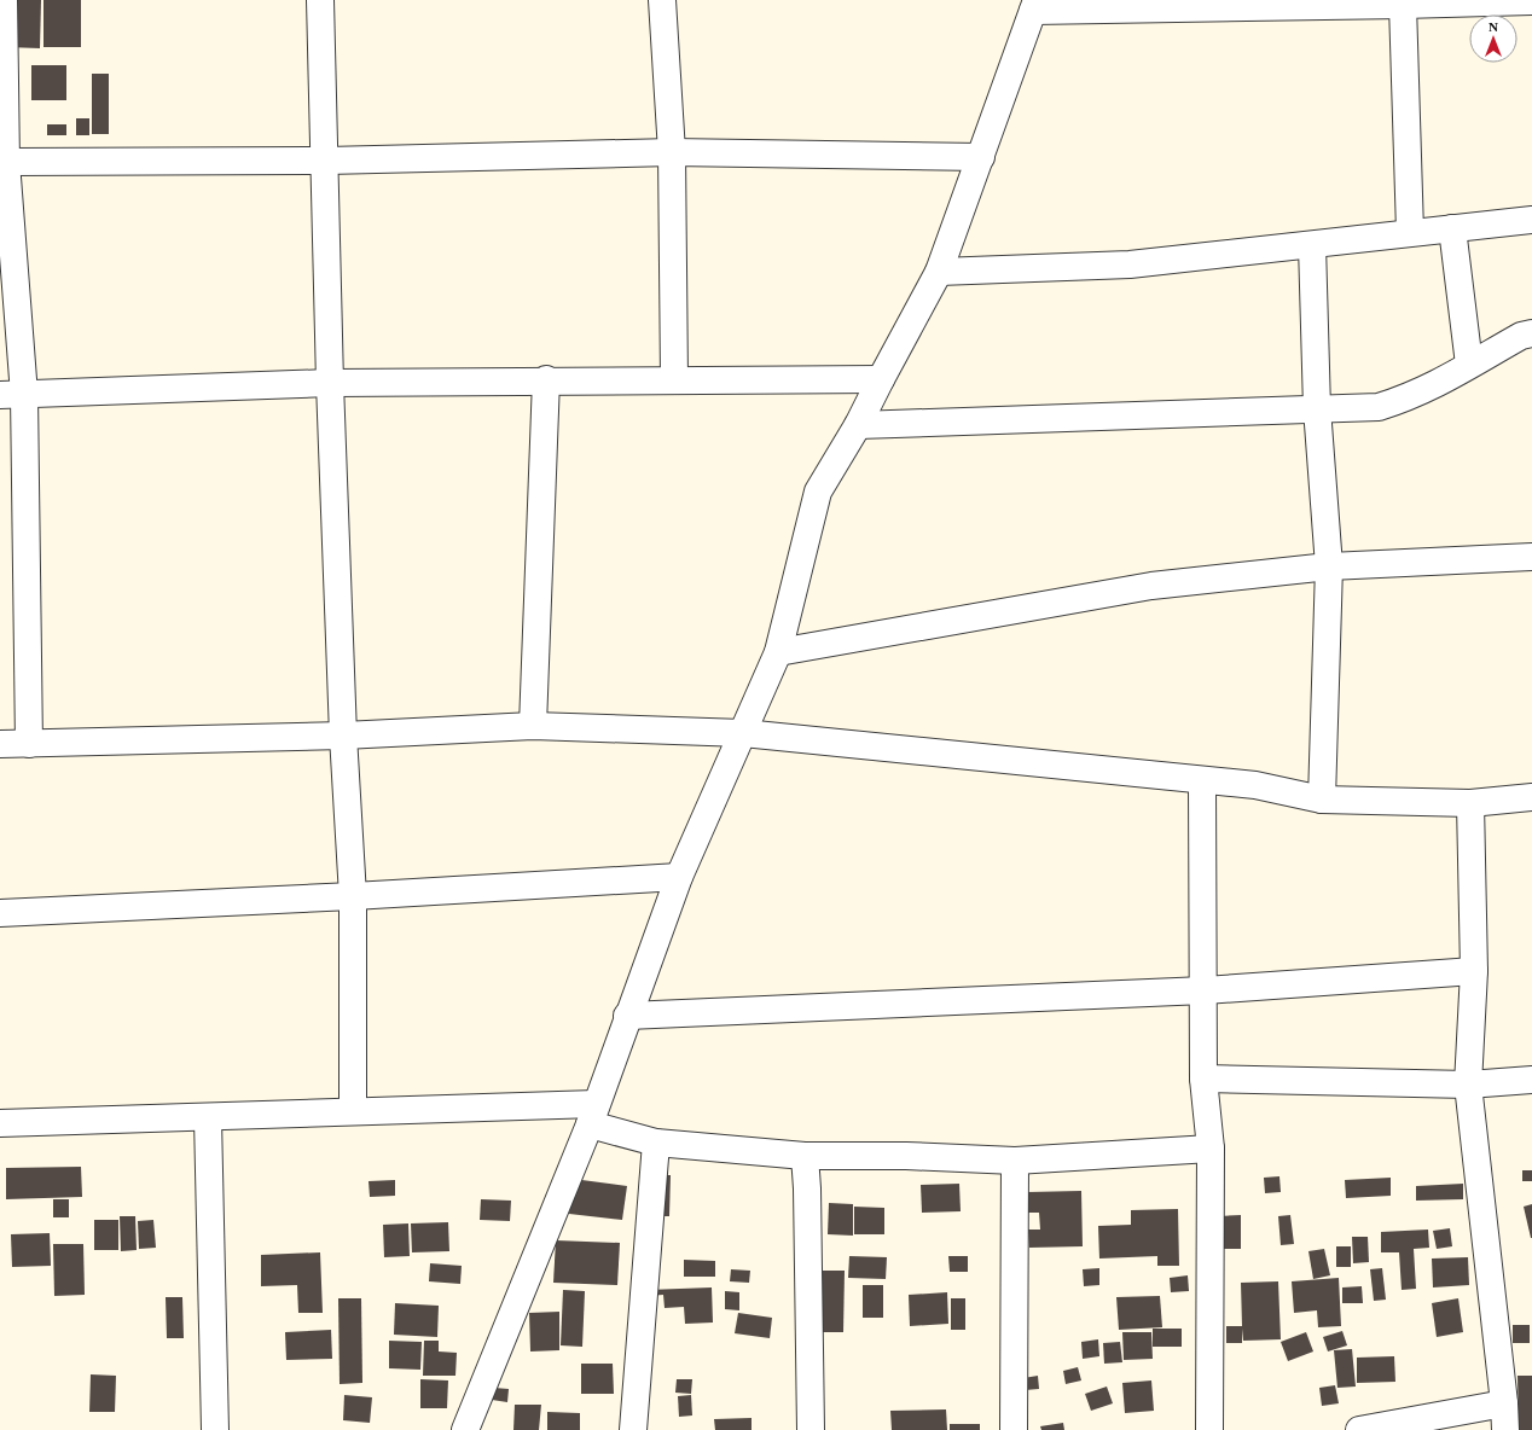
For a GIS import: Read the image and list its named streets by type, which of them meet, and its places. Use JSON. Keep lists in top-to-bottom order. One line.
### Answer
{"north":"top"}
